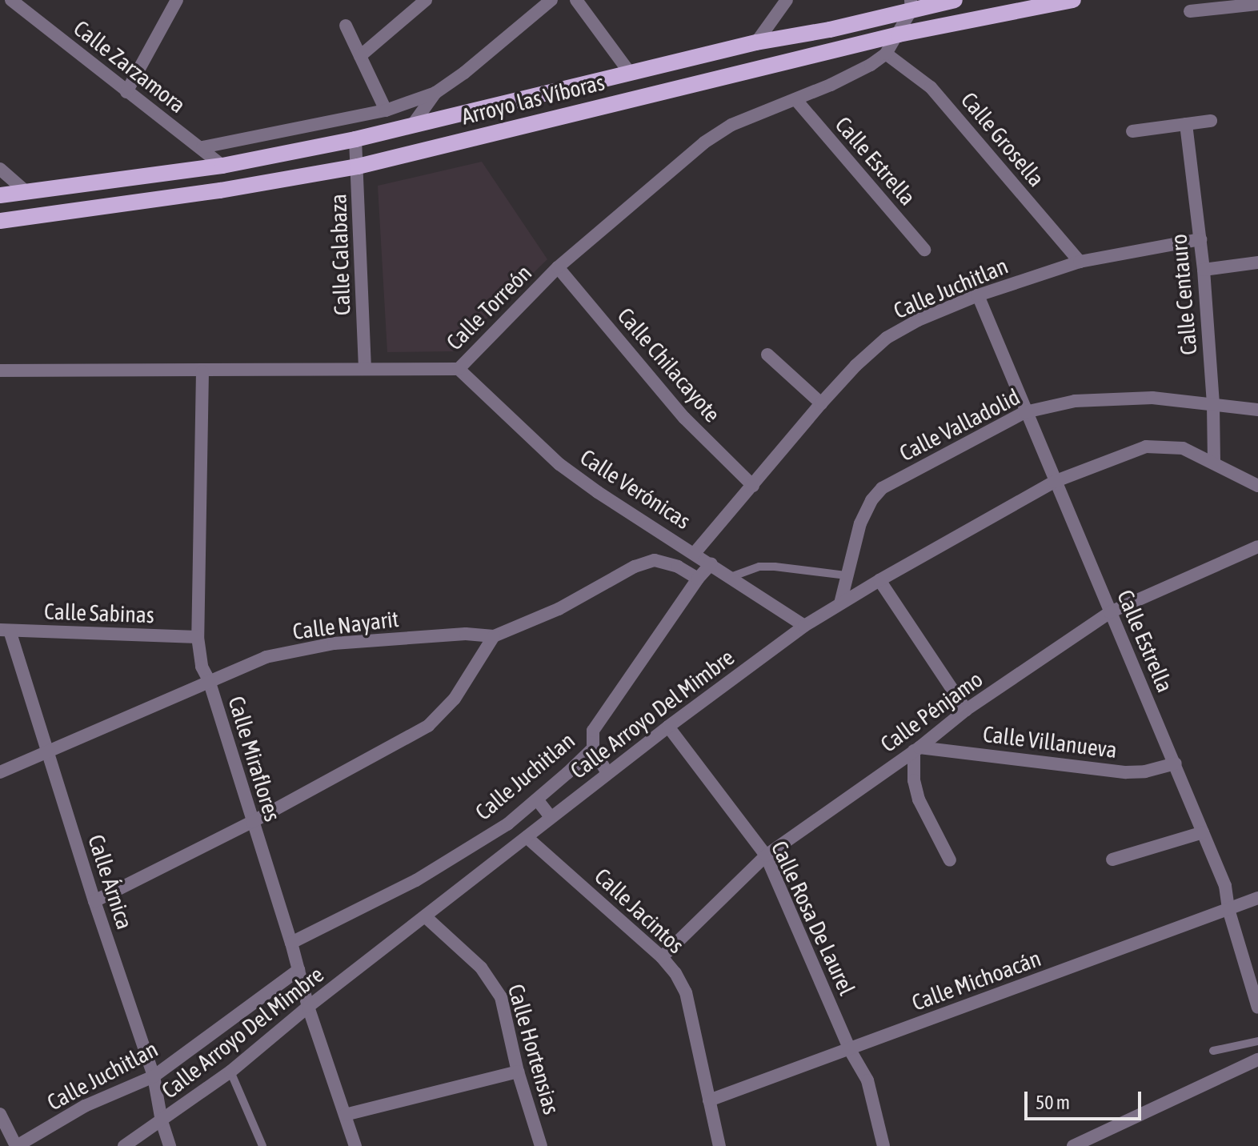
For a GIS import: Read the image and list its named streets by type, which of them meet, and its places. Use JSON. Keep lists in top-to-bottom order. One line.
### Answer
{"streets":{"main road":["Arroyo las Víboras"],"street":["Calle Zarzamora","Calle Grosella","Calle Estrella","Calle Calabaza","Calle Juchitlan","Calle Centauro","Calle Torreón","Calle Chilacayote","Calle Valladolid","Calle Verónicas","Calle Sabinas","Calle Nayarit","Calle Pénjamo","Calle Arroyo Del Mimbre","Calle Villanueva","Calle Miraflores","Calle Árnica","Calle Jacintos","Calle Rosa De Laurel","Calle Michoacán","Calle Hortensias"]},"crossings":[["Calle Zarzamora","Arroyo las Víboras"],["Arroyo las Víboras","Calle Calabaza"],["Arroyo las Víboras","Calle Torreón"],["Calle Grosella","Calle Juchitlan"],["Calle Grosella","Calle Torreón"],["Calle Estrella","Calle Juchitlan"],["Calle Estrella","Calle Torreón"],["Calle Estrella","Calle Valladolid"],["Calle Estrella","Calle Pénjamo"],["Calle Estrella","Calle Arroyo Del Mimbre"],["Calle Estrella","Calle Villanueva"],["Calle Estrella","Calle Michoacán"],["Calle Calabaza","Calle Torreón"],["Calle Juchitlan","Calle Centauro"],["Calle Juchitlan","Calle Chilacayote"],["Calle Juchitlan","Calle Verónicas"],["Calle Juchitlan","Calle Nayarit"],["Calle Juchitlan","Calle Miraflores"],["Calle Juchitlan","Calle Árnica"],["Calle Centauro","Calle Valladolid"],["Calle Centauro","Calle Arroyo Del Mimbre"],["Calle Torreón","Calle Chilacayote"],["Calle Torreón","Calle Verónicas"],["Calle Torreón","Calle Miraflores"],["Calle Valladolid","Calle Arroyo Del Mimbre"],["Calle Verónicas","Calle Arroyo Del Mimbre"],["Calle Sabinas","Calle Miraflores"],["Calle Sabinas","Calle Árnica"],["Calle Nayarit","Calle Miraflores"],["Calle Nayarit","Calle Árnica"],["Calle Pénjamo","Calle Villanueva"],["Calle Pénjamo","Calle Jacintos"],["Calle Pénjamo","Calle Rosa De Laurel"],["Calle Arroyo Del Mimbre","Calle Miraflores"],["Calle Arroyo Del Mimbre","Calle Árnica"],["Calle Arroyo Del Mimbre","Calle Jacintos"],["Calle Arroyo Del Mimbre","Calle Rosa De Laurel"],["Calle Arroyo Del Mimbre","Calle Hortensias"],["Calle Jacintos","Calle Michoacán"],["Calle Rosa De Laurel","Calle Michoacán"]],"scale_bar":"50 m"}
